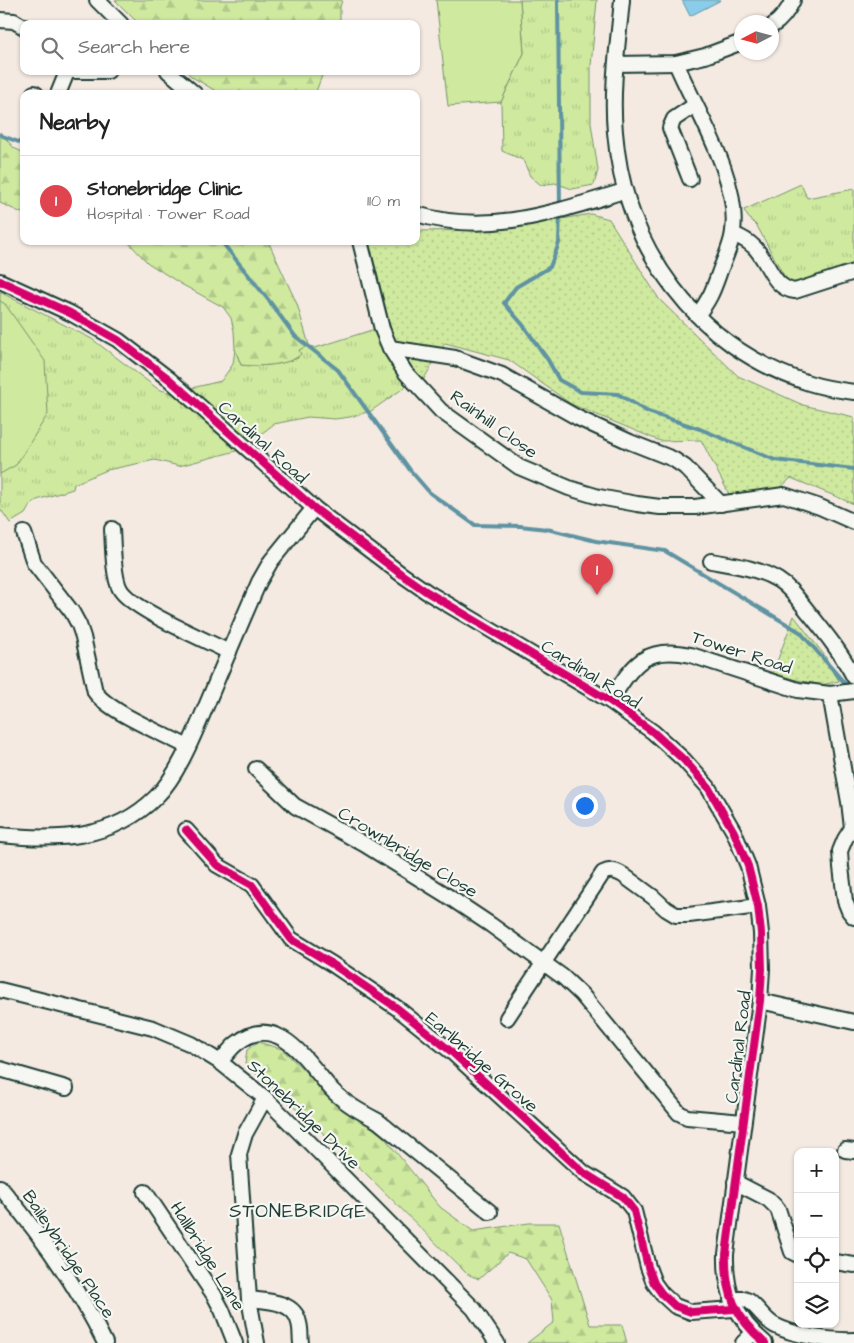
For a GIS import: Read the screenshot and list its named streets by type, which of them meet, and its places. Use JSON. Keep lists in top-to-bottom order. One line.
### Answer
{"streets":{"street":["Rainhill Close","Cardinal Road","Tower Road","Crownbridge Close","Earlbridge Grove","Stonebridge Drive","Baileybridge Place","Hallbridge Lane"]},"crossings":[["Cardinal Road","Tower Road"],["Cardinal Road","Crownbridge Close"],["Cardinal Road","Earlbridge Grove"]],"districts":["STONEBRIDGE"],"north":"left","page":{"search":"Search here","heading":"Nearby","list":[{"mark":"1","name":"Stonebridge Clinic","note":"Hospital · Tower Road","value":"110 m"}],"pins":"1","map_buttons":["+","−"]}}
